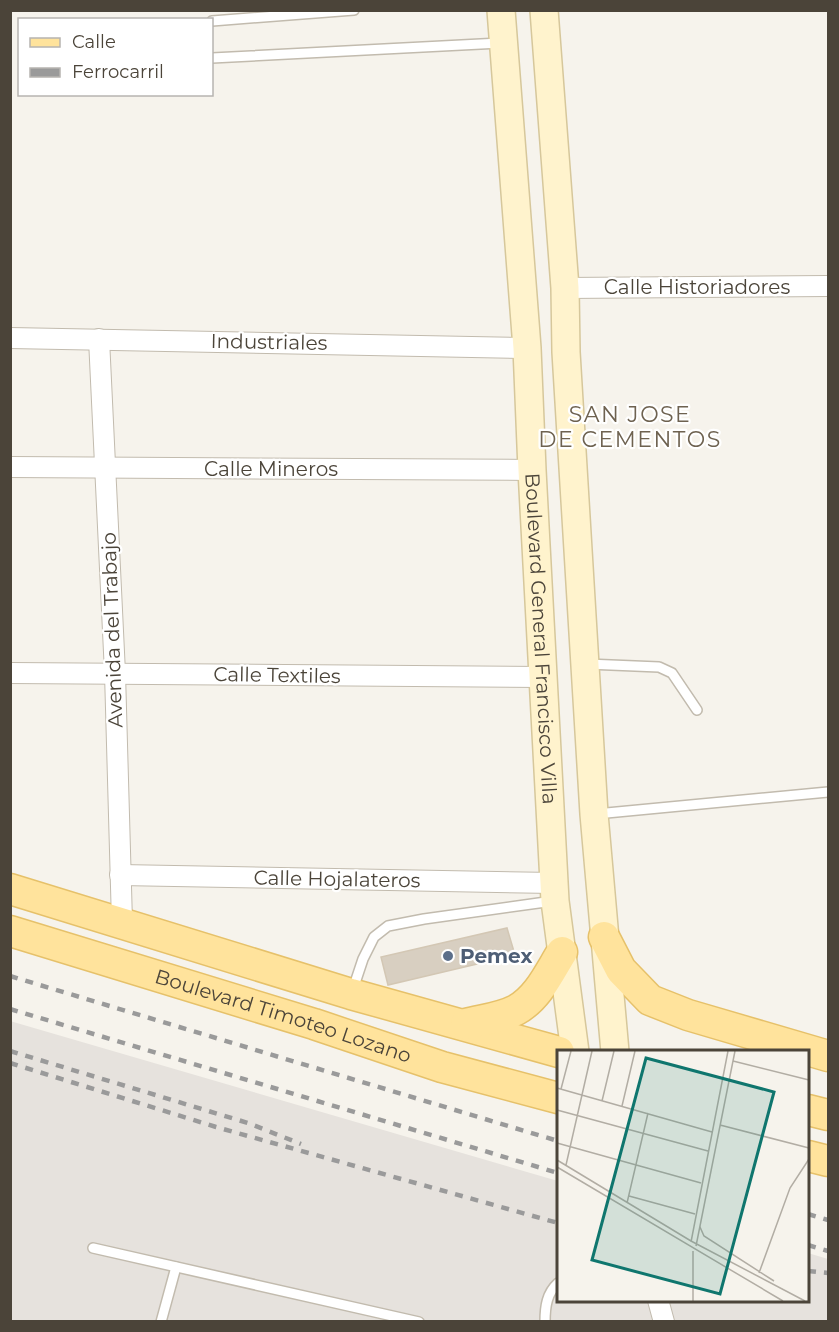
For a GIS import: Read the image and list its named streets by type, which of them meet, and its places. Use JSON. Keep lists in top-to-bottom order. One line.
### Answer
{"streets":{"main road":["Boulevard General Francisco Villa","Boulevard Timoteo Lozano"],"street":["Calle Historiadores","Industriales","Calle Mineros","Avenida del Trabajo","Calle Textiles","Calle Hojalateros"]},"crossings":[["Calle Historiadores","Boulevard General Francisco Villa"],["Industriales","Avenida del Trabajo"],["Industriales","Boulevard General Francisco Villa"],["Calle Mineros","Avenida del Trabajo"],["Calle Mineros","Boulevard General Francisco Villa"],["Avenida del Trabajo","Calle Textiles"],["Avenida del Trabajo","Calle Hojalateros"],["Avenida del Trabajo","Boulevard Timoteo Lozano"],["Boulevard General Francisco Villa","Calle Textiles"],["Boulevard General Francisco Villa","Calle Hojalateros"]],"districts":["SAN JOSE DE CEMENTOS"],"places":["Pemex"],"legend":["Calle","Ferrocarril"]}
